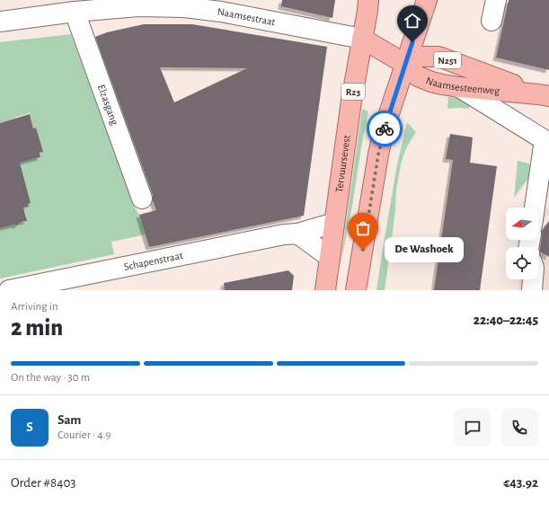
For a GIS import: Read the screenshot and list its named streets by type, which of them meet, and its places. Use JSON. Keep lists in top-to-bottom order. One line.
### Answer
{"streets":{"main road":["N251","Naamsesteenweg","R23","Tervuursevest"],"street":["Naamsestraat","Elzasgang","Schapenstraat"]},"crossings":[["Naamsestraat","R23"],["Naamsestraat","Elzasgang"],["Naamsestraat","Tervuursevest"],["R23","Tervuursevest"],["Tervuursevest","Schapenstraat"]],"places":["De Washoek"],"north":"left","page":{"bubble":"De Washoek","heading":["2 min","Arriving in","22:40–22:45"],"panel":["Sam","Courier · 4.9","Order #8403","€43.92"],"bar":"On the way · 30 m","round":"S"}}
